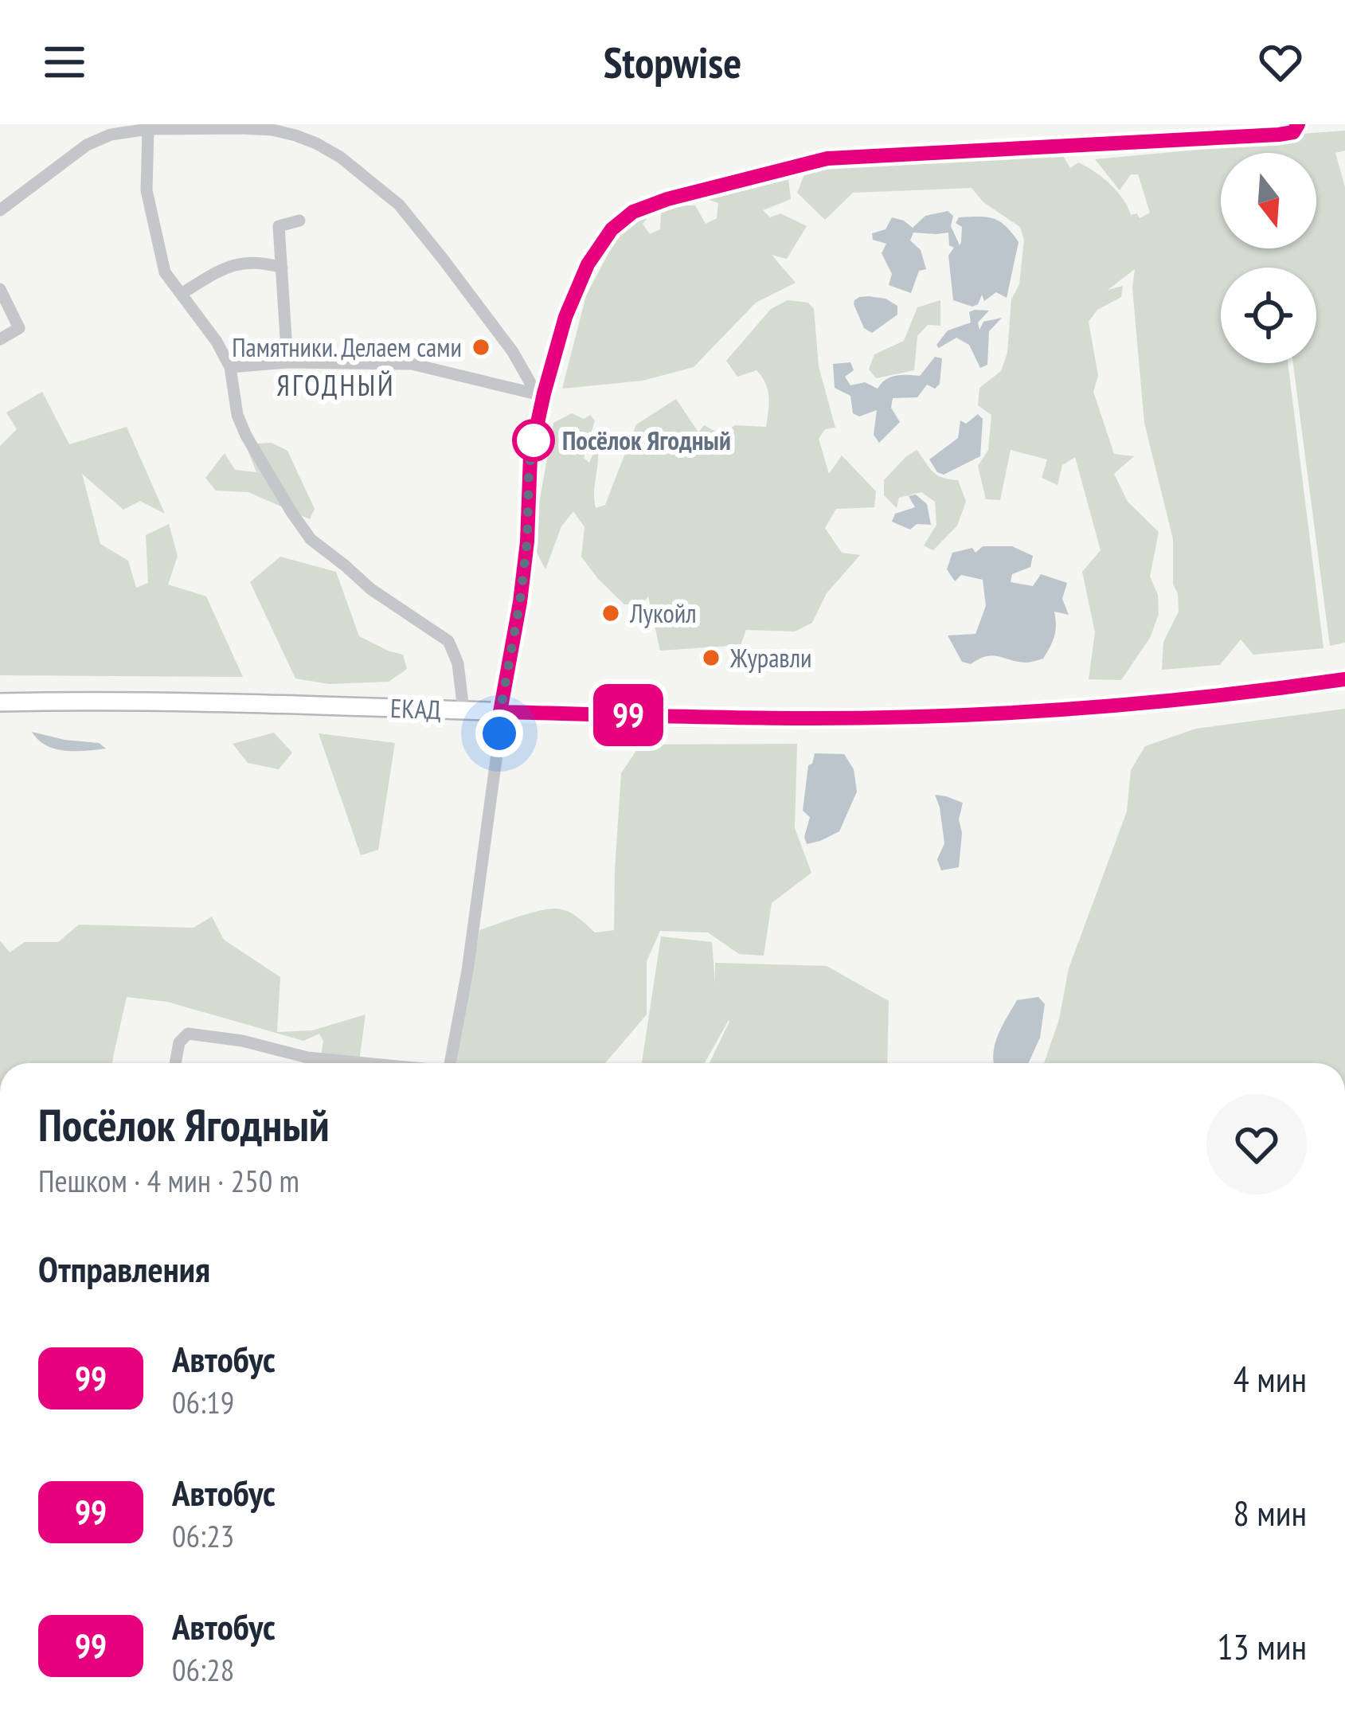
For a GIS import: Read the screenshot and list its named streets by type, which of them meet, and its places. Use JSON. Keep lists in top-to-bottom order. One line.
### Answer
{"streets":{"highway":["ЕКАД"]},"districts":["ЯГОДНЫЙ"],"places":["Памятники. Делаем сами","Посёлок Ягодный","Лукойл","Журавли"],"lines":["bus line 99"],"north":"bottom","page":{"header":"Stopwise","on_map":"99","heading":[["Посёлок Ягодный","Пешком · 4 мин · 250 m"],"Отправления"],"list":[{"mark":"99","name":"Автобус","note":"06:19","value":"4 мин"},{"mark":"99","name":"Автобус","note":"06:23","value":"8 мин"},{"mark":"99","name":"Автобус","note":"06:28","value":"13 мин"}]}}
